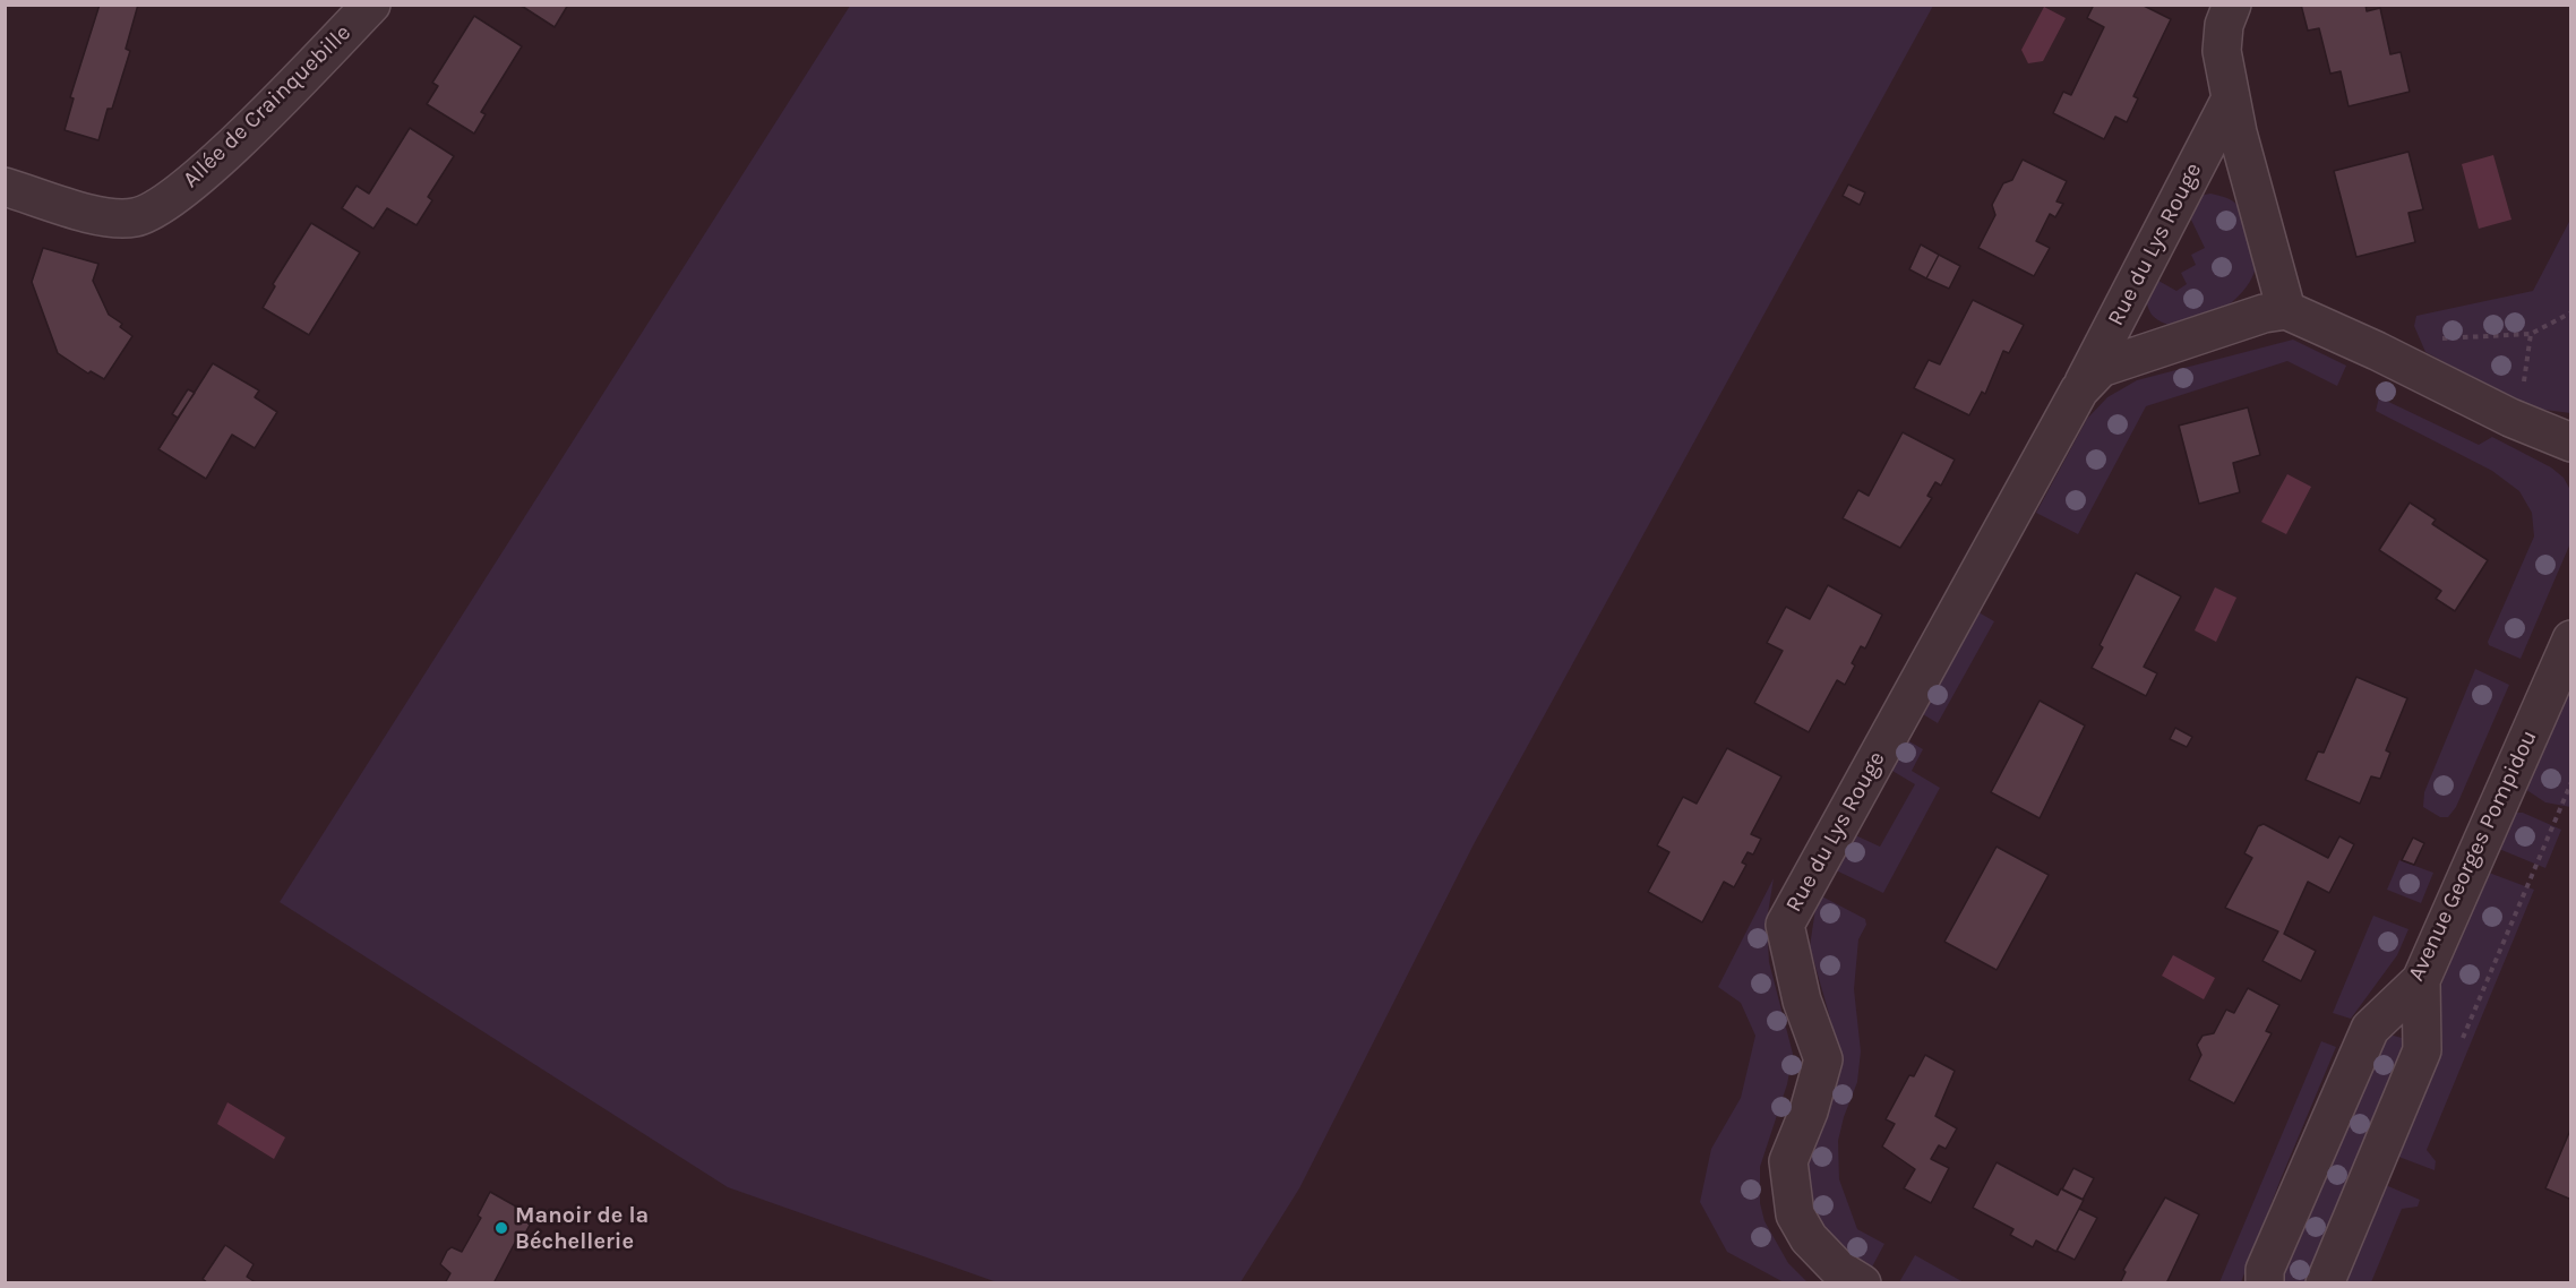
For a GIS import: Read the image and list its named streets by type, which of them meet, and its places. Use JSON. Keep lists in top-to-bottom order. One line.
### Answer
{"streets":{"street":["Allée de Crainquebille","Rue du Lys Rouge","Avenue Georges Pompidou"]},"places":["Manoir de la Béchellerie"]}
